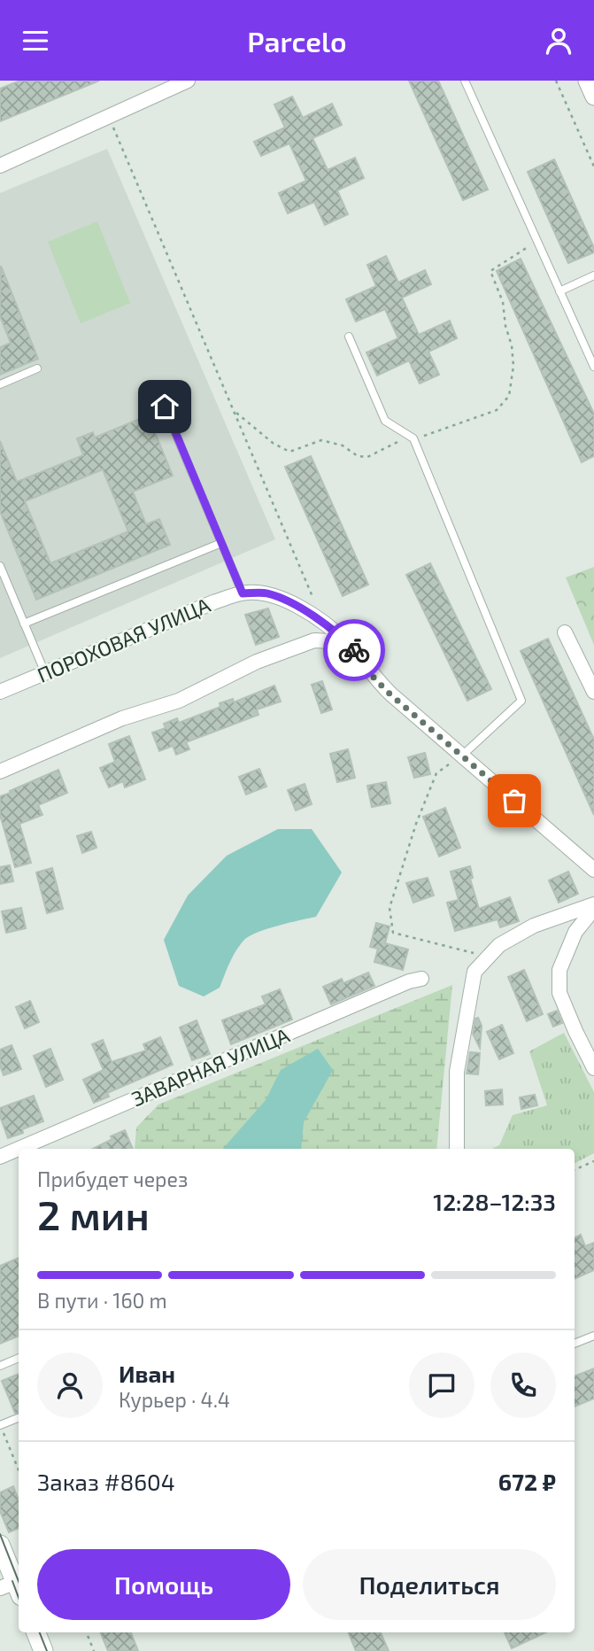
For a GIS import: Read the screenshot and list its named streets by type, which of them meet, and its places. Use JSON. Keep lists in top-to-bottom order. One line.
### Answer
{"streets":{"street":["ПОРОХОВАЯ УЛИЦА","ЗАВАРНАЯ УЛИЦА"]},"page":{"header":"Parcelo","heading":["2 мин","Прибудет через","12:28–12:33"],"panel":["Иван","Курьер · 4.4","Заказ #8604","672 ₽"],"bar":"В пути · 160 m","buttons":["Помощь","Поделиться"]}}
